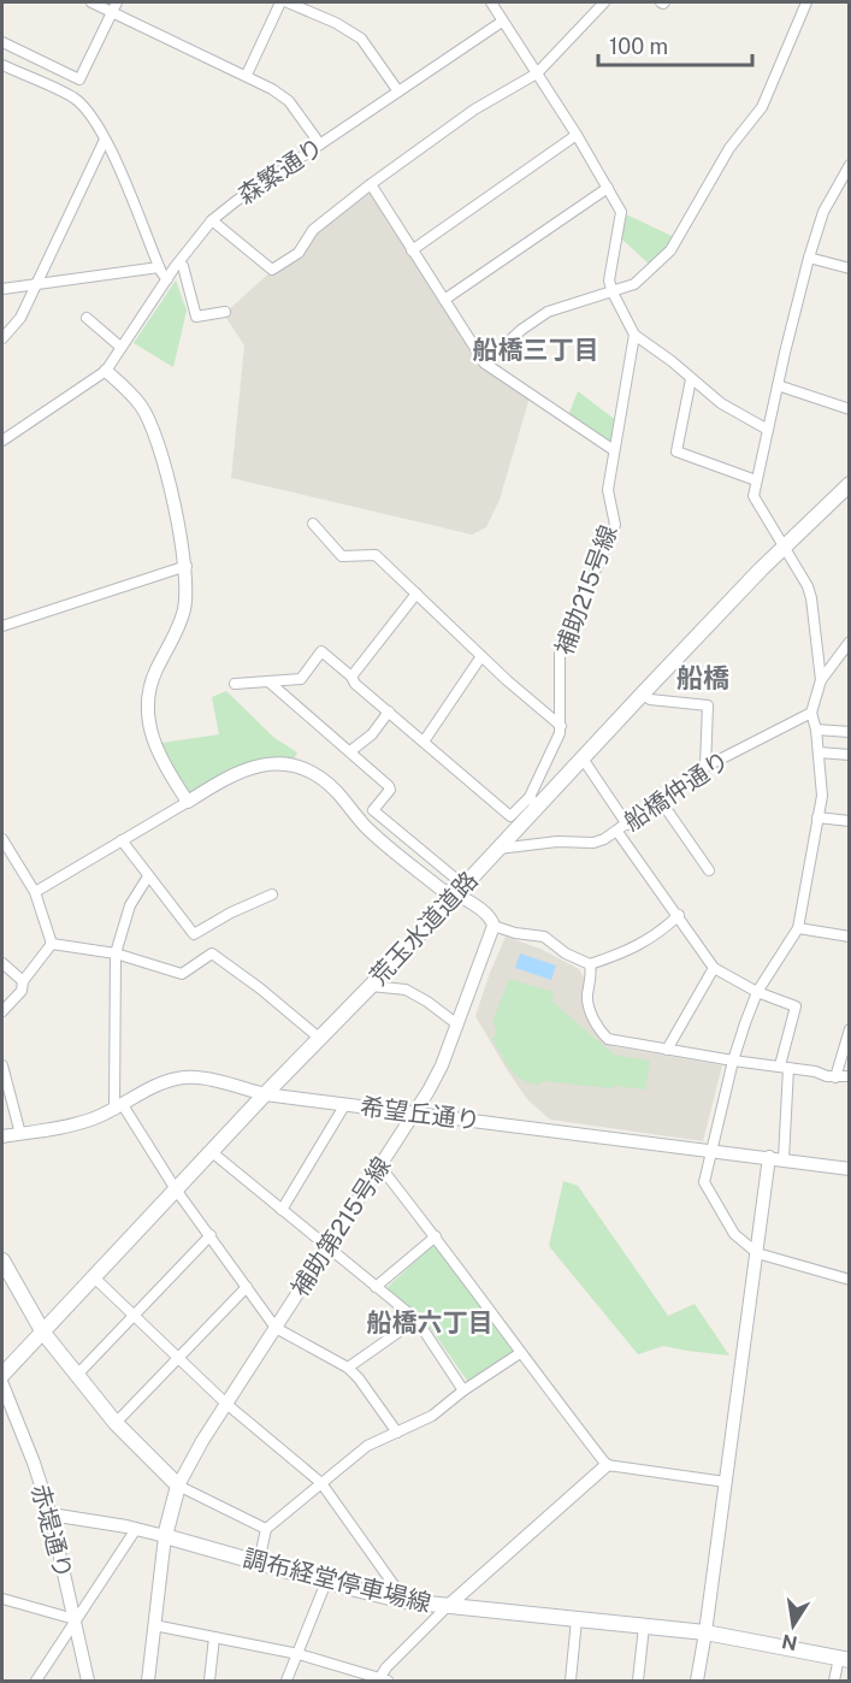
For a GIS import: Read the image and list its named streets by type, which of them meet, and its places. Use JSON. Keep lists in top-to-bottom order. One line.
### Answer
{"streets":{"main road":["荒玉水道道路","調布経堂停車場線"],"street":["森繁通り","補助215号線","船橋仲通り","希望丘通り","補助第215号線","赤堤通り"]},"crossings":[["補助215号線","荒玉水道道路"],["船橋仲通り","荒玉水道道路"],["荒玉水道道路","希望丘通り"],["希望丘通り","補助第215号線"]],"districts":["船橋三丁目","船橋","船橋六丁目"],"scale_bar":"100 m","north":"bottom"}
